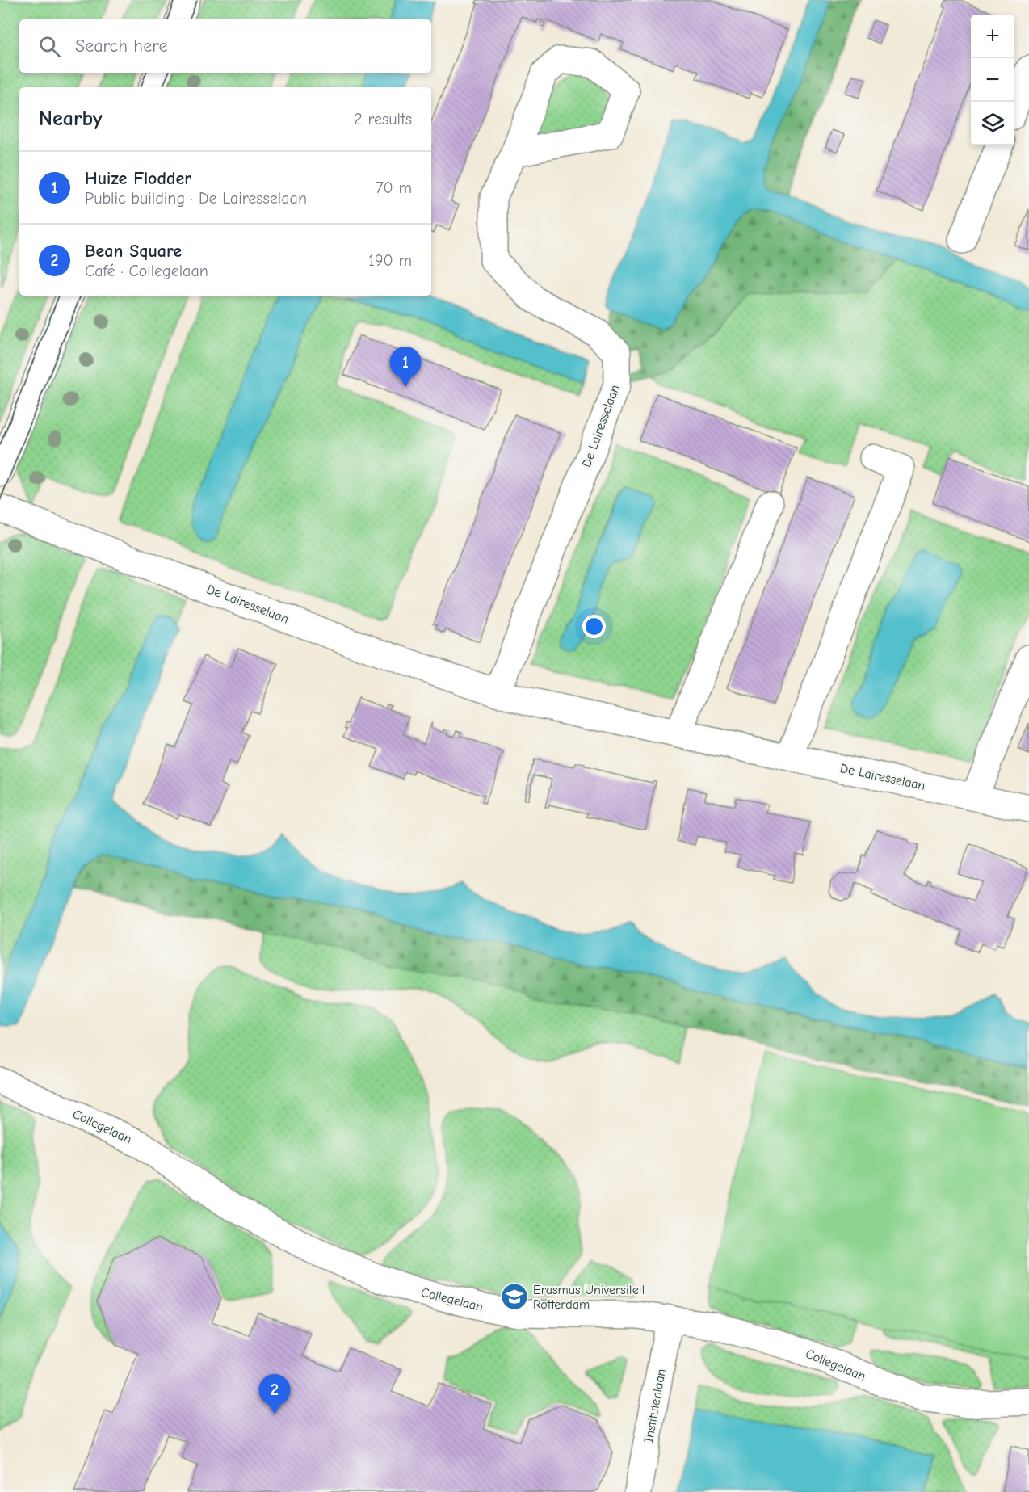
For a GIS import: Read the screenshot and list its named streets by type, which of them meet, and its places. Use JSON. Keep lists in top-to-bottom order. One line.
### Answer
{"streets":{"street":["De Lairesselaan","Collegelaan","Institutenlaan"]},"crossings":[["Collegelaan","Institutenlaan"]],"places":{"school or university":["Erasmus Universiteit Rotterdam"]},"page":{"map_buttons":["+","−"],"search":"Search here","heading":["Nearby","2 results"],"list":[{"mark":"1","name":"Huize Flodder","note":"Public building · De Lairesselaan","value":"70 m"},{"mark":"2","name":"Bean Square","note":"Café · Collegelaan","value":"190 m"}],"pins":["1","2"]}}
